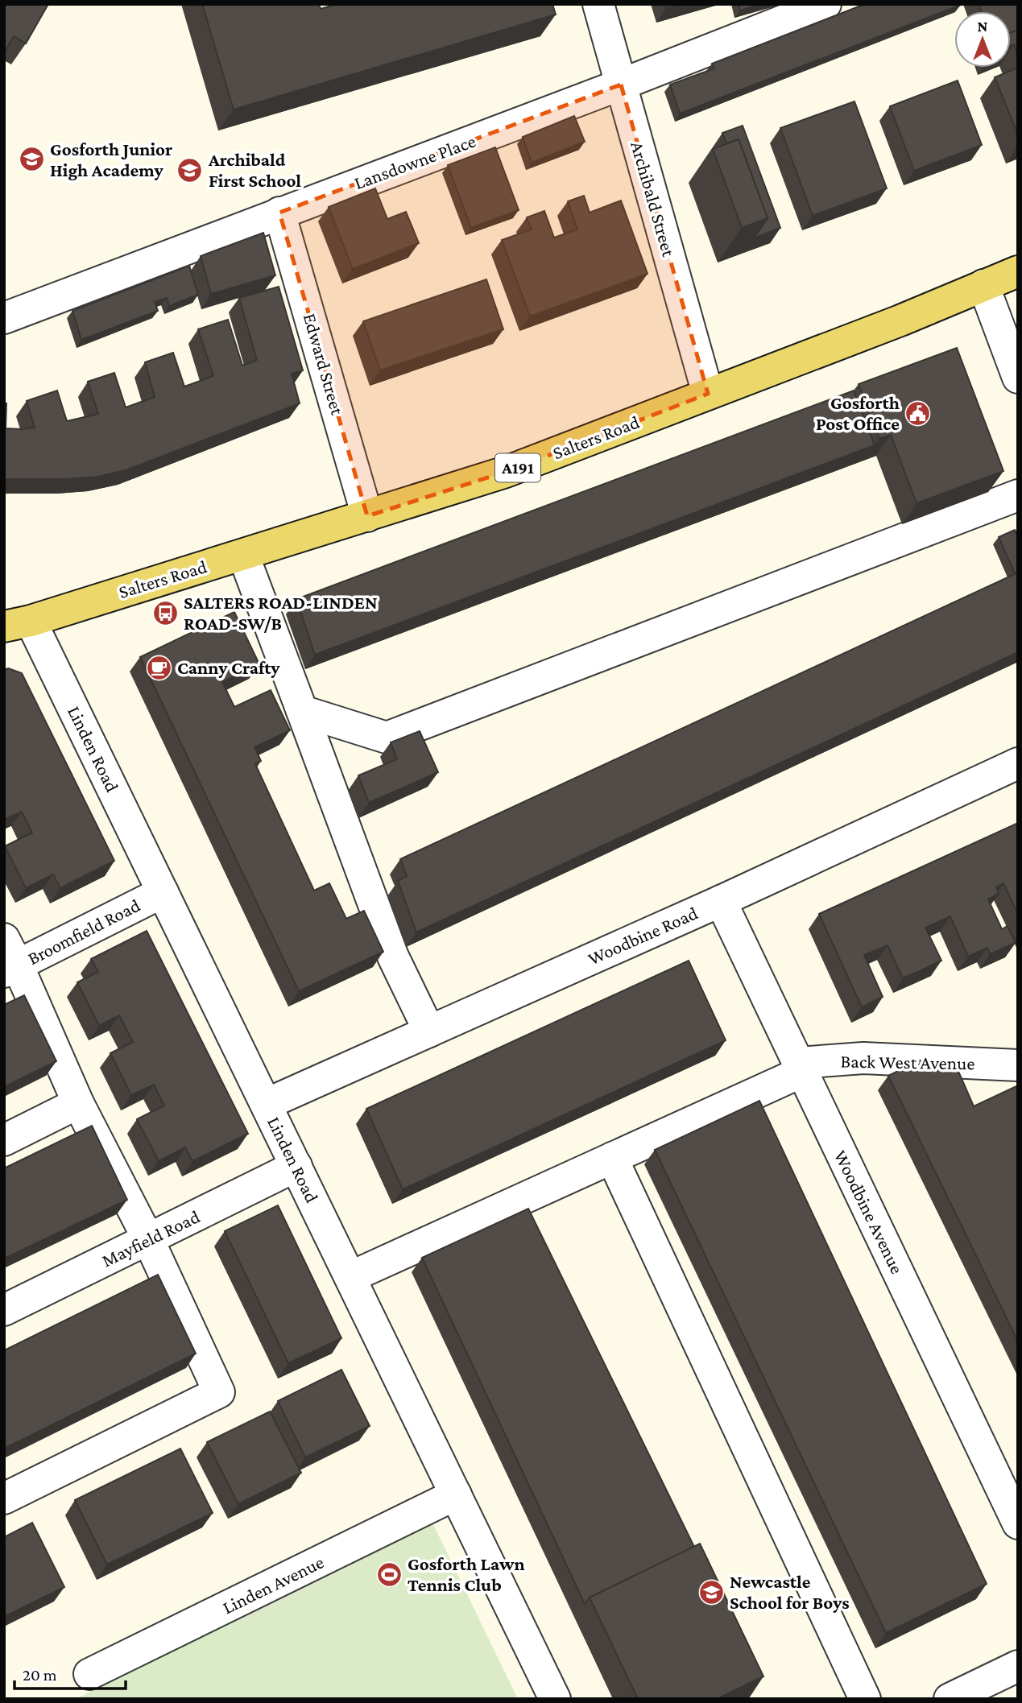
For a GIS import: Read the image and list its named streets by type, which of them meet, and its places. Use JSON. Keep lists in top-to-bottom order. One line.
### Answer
{"streets":{"main road":["Salters Road","A191"],"street":["Lansdowne Place","Archibald Street","Edward Street","Linden Road","Broomfield Road","Woodbine Road","Back West Avenue","Woodbine Avenue","Mayfield Road","Linden Avenue"]},"crossings":[["Lansdowne Place","Archibald Street"],["Lansdowne Place","Edward Street"],["Archibald Street","Salters Road"],["Edward Street","Salters Road"],["Salters Road","Linden Road"],["Linden Road","Broomfield Road"],["Linden Road","Woodbine Road"],["Linden Road","Mayfield Road"],["Linden Road","Linden Avenue"],["Woodbine Road","Woodbine Avenue"],["Back West Avenue","Woodbine Avenue"]],"places":{"school or university":["Gosforth Junior High Academy","Archibald First School","Newcastle School for Boys"],"public building":["Gosforth Post Office"],"bus stop":["SALTERS ROAD-LINDEN ROAD-SW/B"],"cafe":["Canny Crafty"],"sports":["Gosforth Lawn Tennis Club"]},"scale_bar":"20 m","north":"top"}
